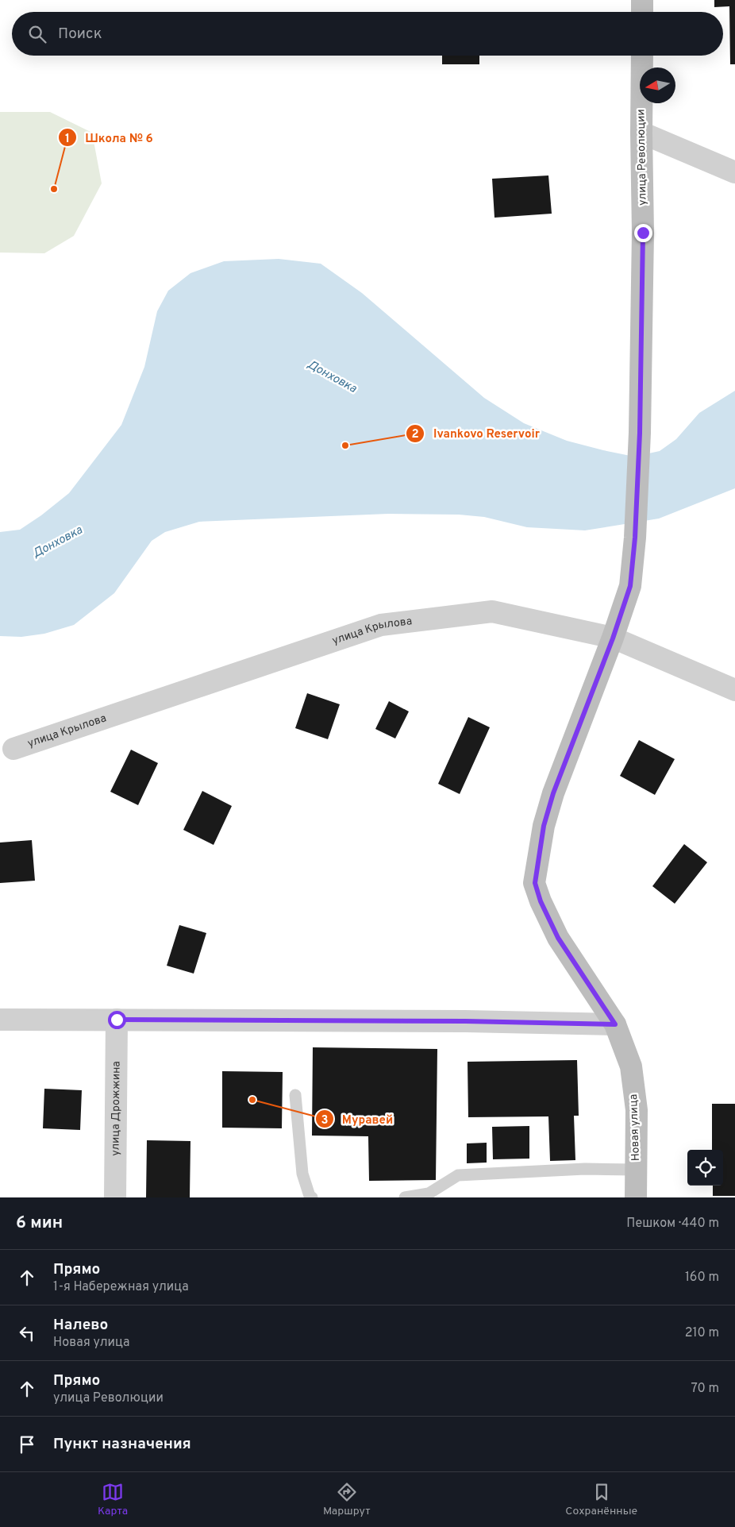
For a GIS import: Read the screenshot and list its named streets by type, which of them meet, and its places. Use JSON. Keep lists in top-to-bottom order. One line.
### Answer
{"streets":{"main road":["улица Революции","Новая улица"],"street":["улица Крылова","улица Дрожжина"]},"crossings":[["улица Революции","Новая улица"],["улица Крылова","Новая улица"]],"water":["Донховка"],"places":["Школа № 6","Ivankovo Reservoir","Муравей"],"north":"left","page":{"search":"Поиск","heading":["6 мин","Пешком · 440 m"],"list":[["Прямо","1-я Набережная улица","160 m"],["Налево","Новая улица","210 m"],["Прямо","улица Революции","70 m"],"Пункт назначения"],"nav":["Карта","Маршрут","Сохранённые"]}}
